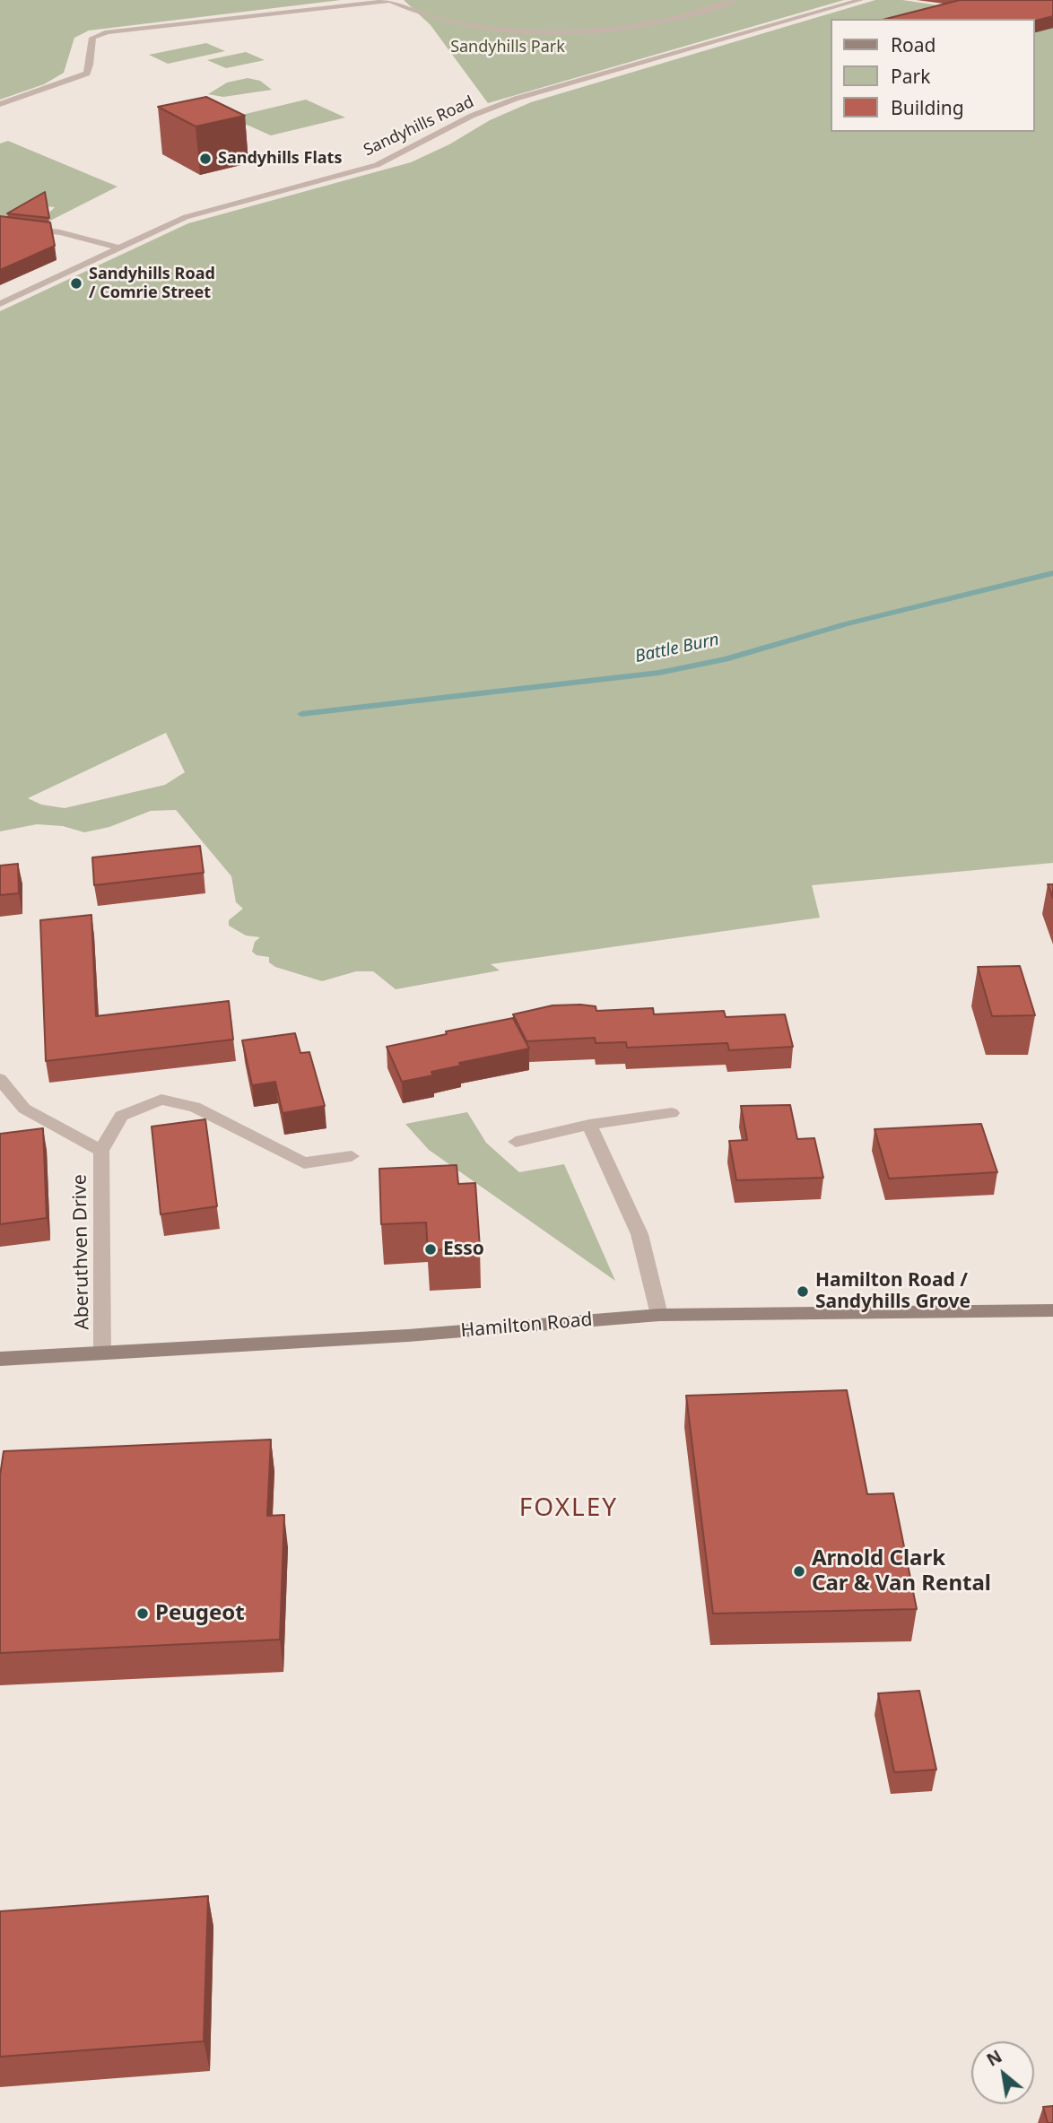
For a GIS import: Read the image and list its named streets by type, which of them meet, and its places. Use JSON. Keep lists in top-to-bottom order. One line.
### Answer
{"streets":{"street":["Sandyhills Road","Aberuthven Drive","Hamilton Road"]},"crossings":[["Aberuthven Drive","Hamilton Road"]],"districts":["FOXLEY"],"water":["Battle Burn"],"parks":["Sandyhills Park"],"places":["Sandyhills Flats","Sandyhills Road / Comrie Street","Esso","Hamilton Road / Sandyhills Grove","Arnold Clark Car & Van Rental","Peugeot"],"legend":["Road","Park","Building"],"north":"top left"}
